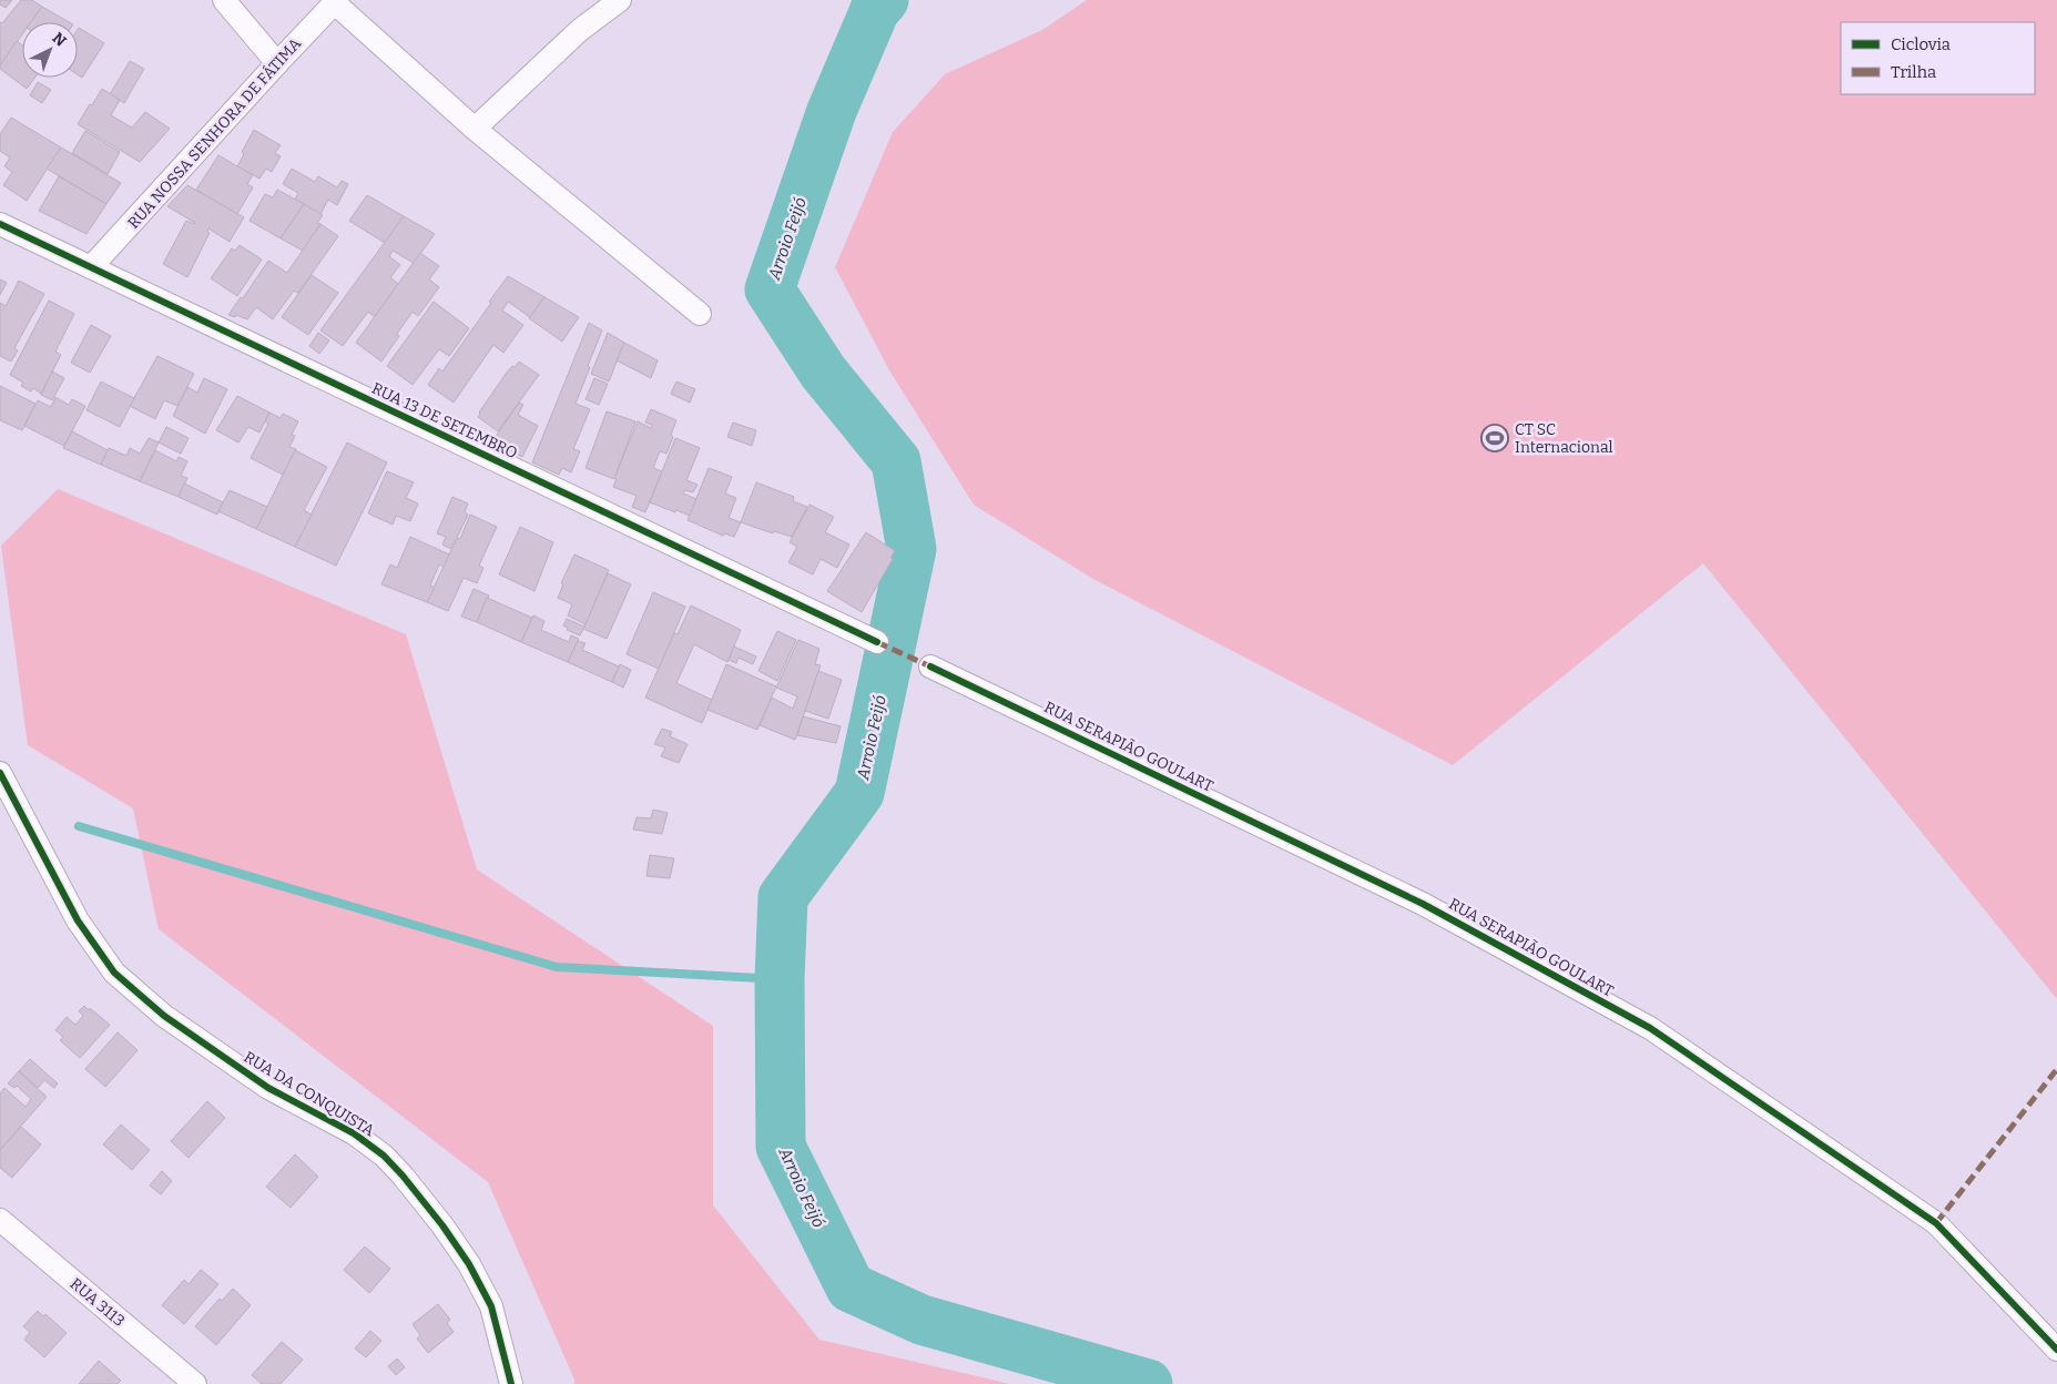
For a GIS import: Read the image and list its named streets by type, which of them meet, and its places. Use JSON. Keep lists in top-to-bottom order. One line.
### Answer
{"streets":{"street":["RUA NOSSA SENHORA DE FÁTIMA","RUA 13 DE SETEMBRO","RUA SERAPIÃO GOULART","RUA DA CONQUISTA","RUA 3113"]},"crossings":[["RUA NOSSA SENHORA DE FÁTIMA","RUA 13 DE SETEMBRO"]],"water":["Arroio Feijó"],"places":{"sports":["CT SC Internacional"]},"legend":["Ciclovia","Trilha"],"north":"top right"}
